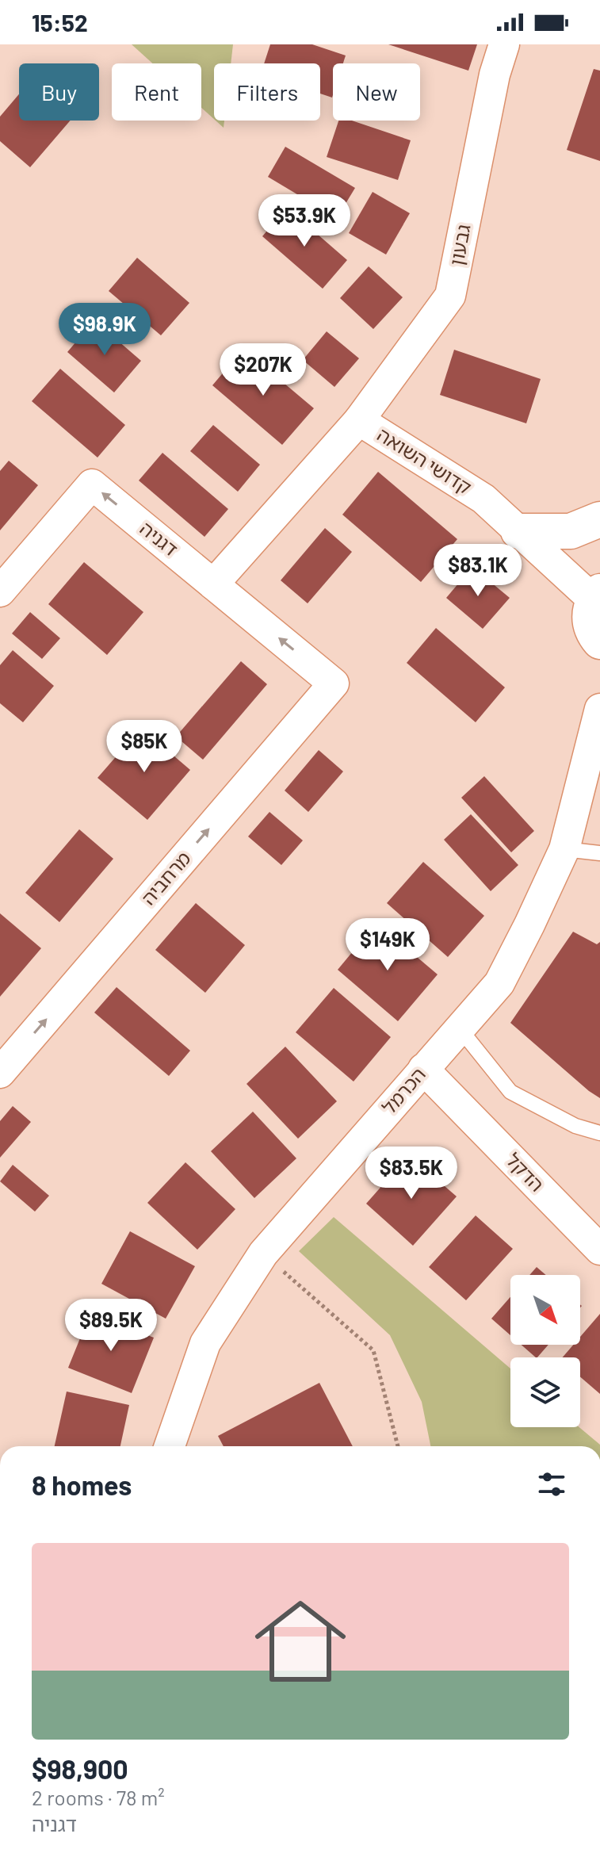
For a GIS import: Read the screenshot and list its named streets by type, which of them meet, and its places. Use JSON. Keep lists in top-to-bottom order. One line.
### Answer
{"streets":{"street":["גבעון","קדושי השואה","דגניה","מרחביה","הכרמל","הדקל"]},"crossings":[["גבעון","קדושי השואה"],["קדושי השואה","דגניה"],["דגניה","מרחביה"],["הכרמל","הדקל"]],"one_way":["מרחביה"],"north":"bottom right","page":{"status":"15:52","chip":["Buy","Rent","Filters","New"],"price":["$53.9K","$98.9K","$207K","$83.1K","$85K","$149K","$83.5K","$89.5K"],"heading":"8 homes","list":[{"name":"$98,900","note":"2 rooms · 78 m² · דגניה"}]}}
